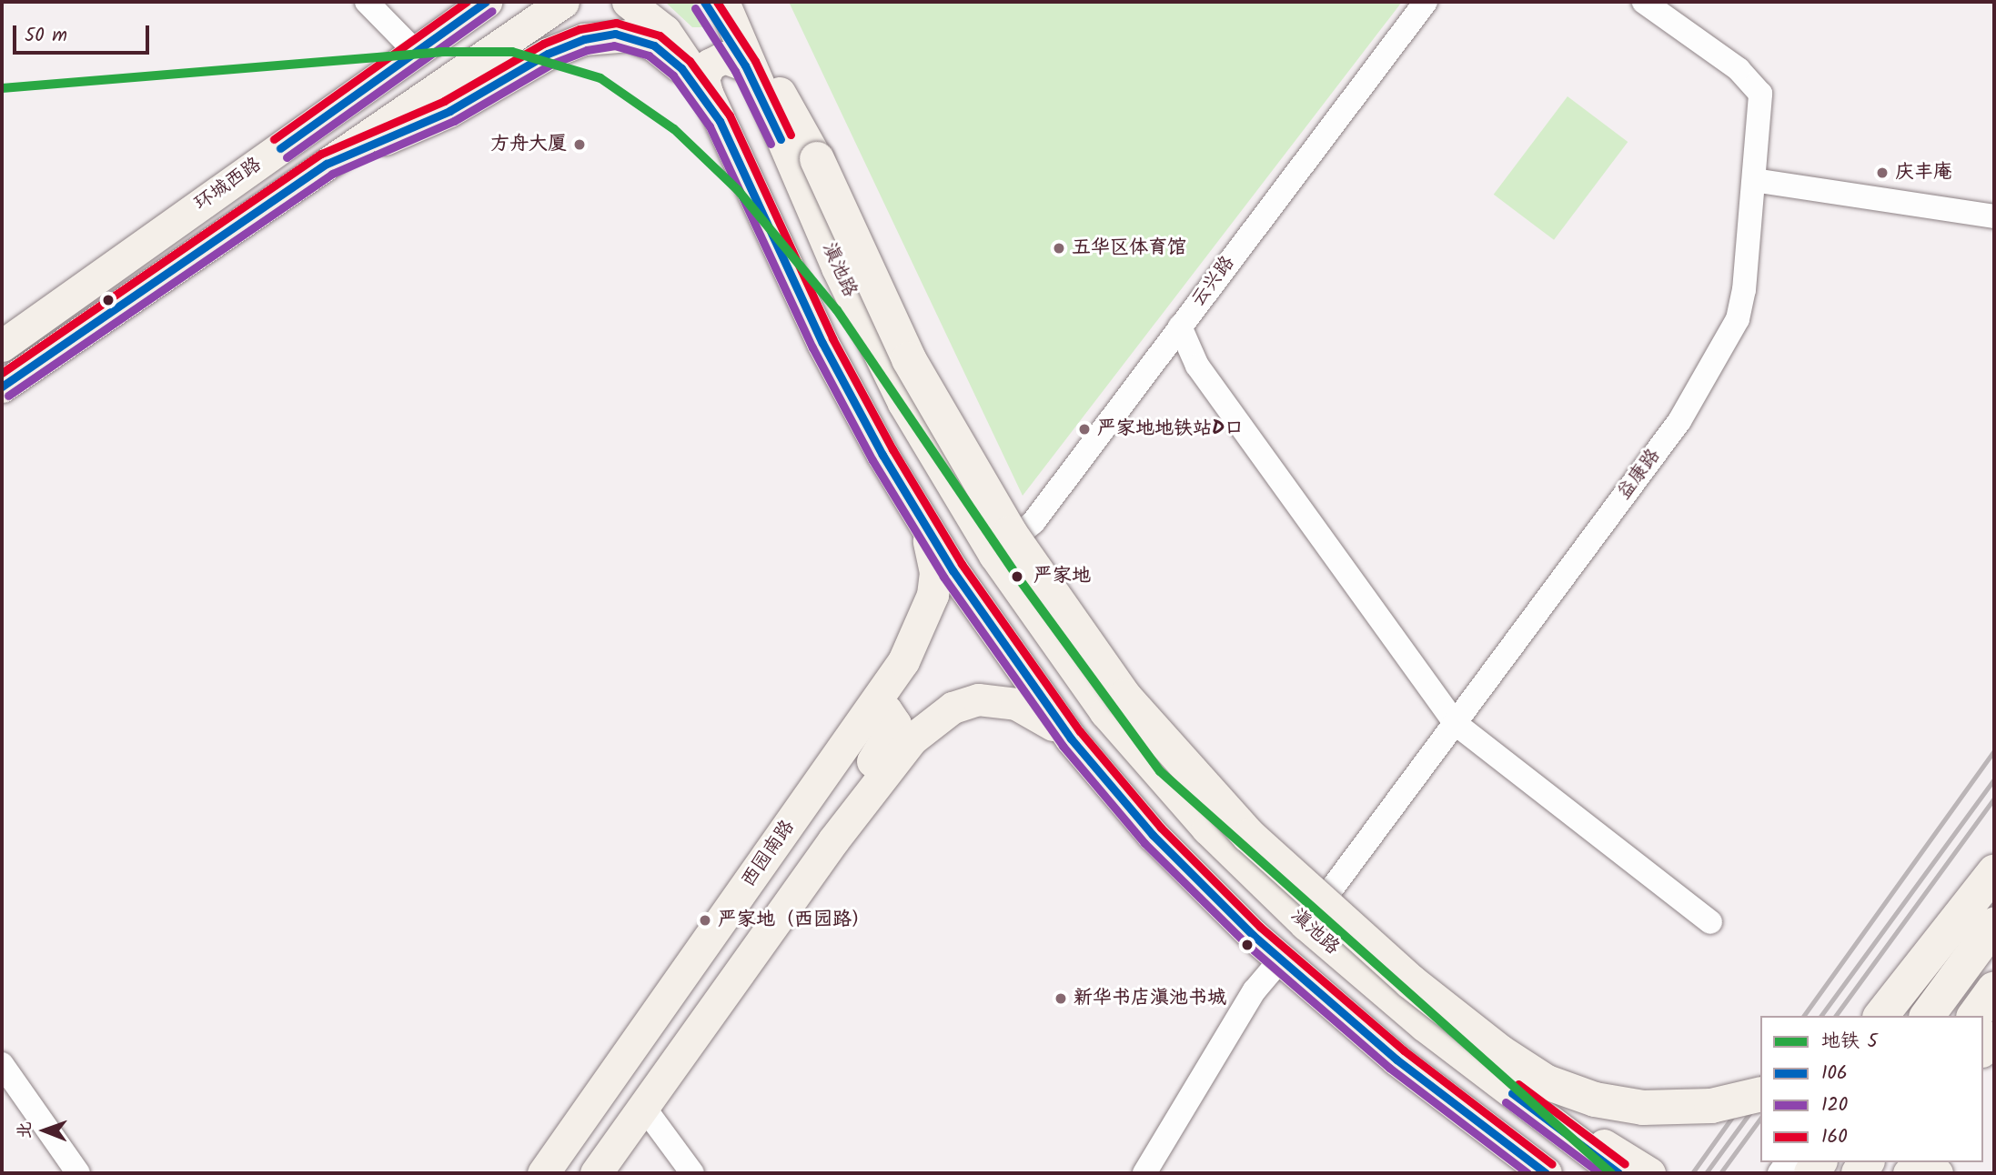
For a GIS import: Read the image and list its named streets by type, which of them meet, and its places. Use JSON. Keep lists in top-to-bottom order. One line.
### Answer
{"streets":{"main road":["环城西路","滇池路","西园南路"],"street":["云兴路","益康路"]},"crossings":[["滇池路","云兴路"],["滇池路","益康路"]],"places":["方舟大厦","庆丰庵","五华区体育馆","严家地地铁站D口","严家地","严家地（西园路）","新华书店滇池书城"],"lines":["transit line 106","transit line 160","transit line 120","metro line 5"],"legend":["地铁 5","106","120","160"],"scale_bar":"50 m","north":"left"}
